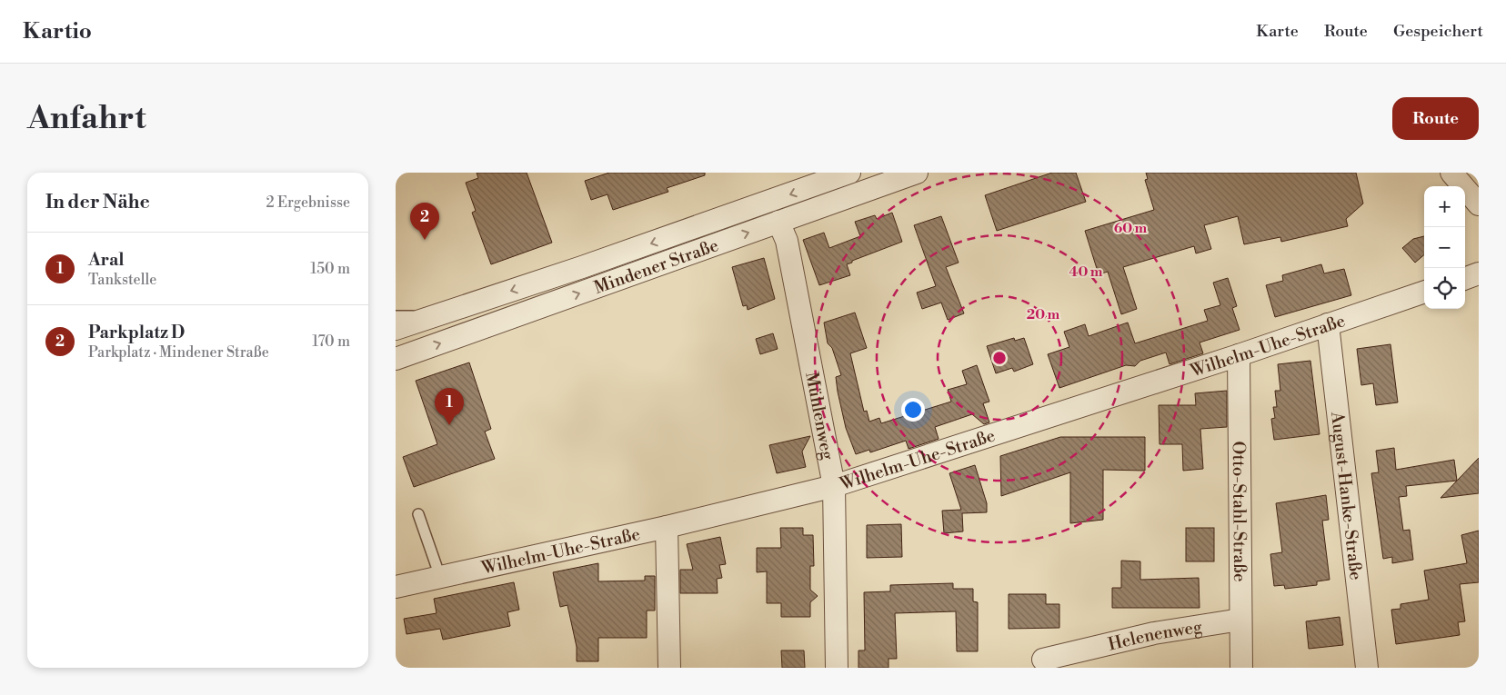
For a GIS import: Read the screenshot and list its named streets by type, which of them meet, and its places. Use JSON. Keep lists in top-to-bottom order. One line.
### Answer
{"streets":{"street":["Mindener Straße","Wilhelm-Uhe-Straße","Mühlenweg","August-Hanke-Straße","Otto-Stahl-Straße","Helenenweg"]},"crossings":[["Mindener Straße","Mühlenweg"],["Wilhelm-Uhe-Straße","Mühlenweg"],["Wilhelm-Uhe-Straße","August-Hanke-Straße"],["Wilhelm-Uhe-Straße","Otto-Stahl-Straße"],["Otto-Stahl-Straße","Helenenweg"]],"page":{"header":"Kartio","nav":["Karte","Route","Gespeichert"],"buttons":"Route","title":"Anfahrt","heading":["In der Nähe","2 Ergebnisse"],"map_buttons":["+","−"],"pins":["2","1"],"list":[{"mark":"1","name":"Aral","note":"Tankstelle","value":"150 m"},{"mark":"2","name":"Parkplatz D","note":"Parkplatz · Mindener Straße","value":"170 m"}]},"rings":["60 m","40 m","20 m"]}
